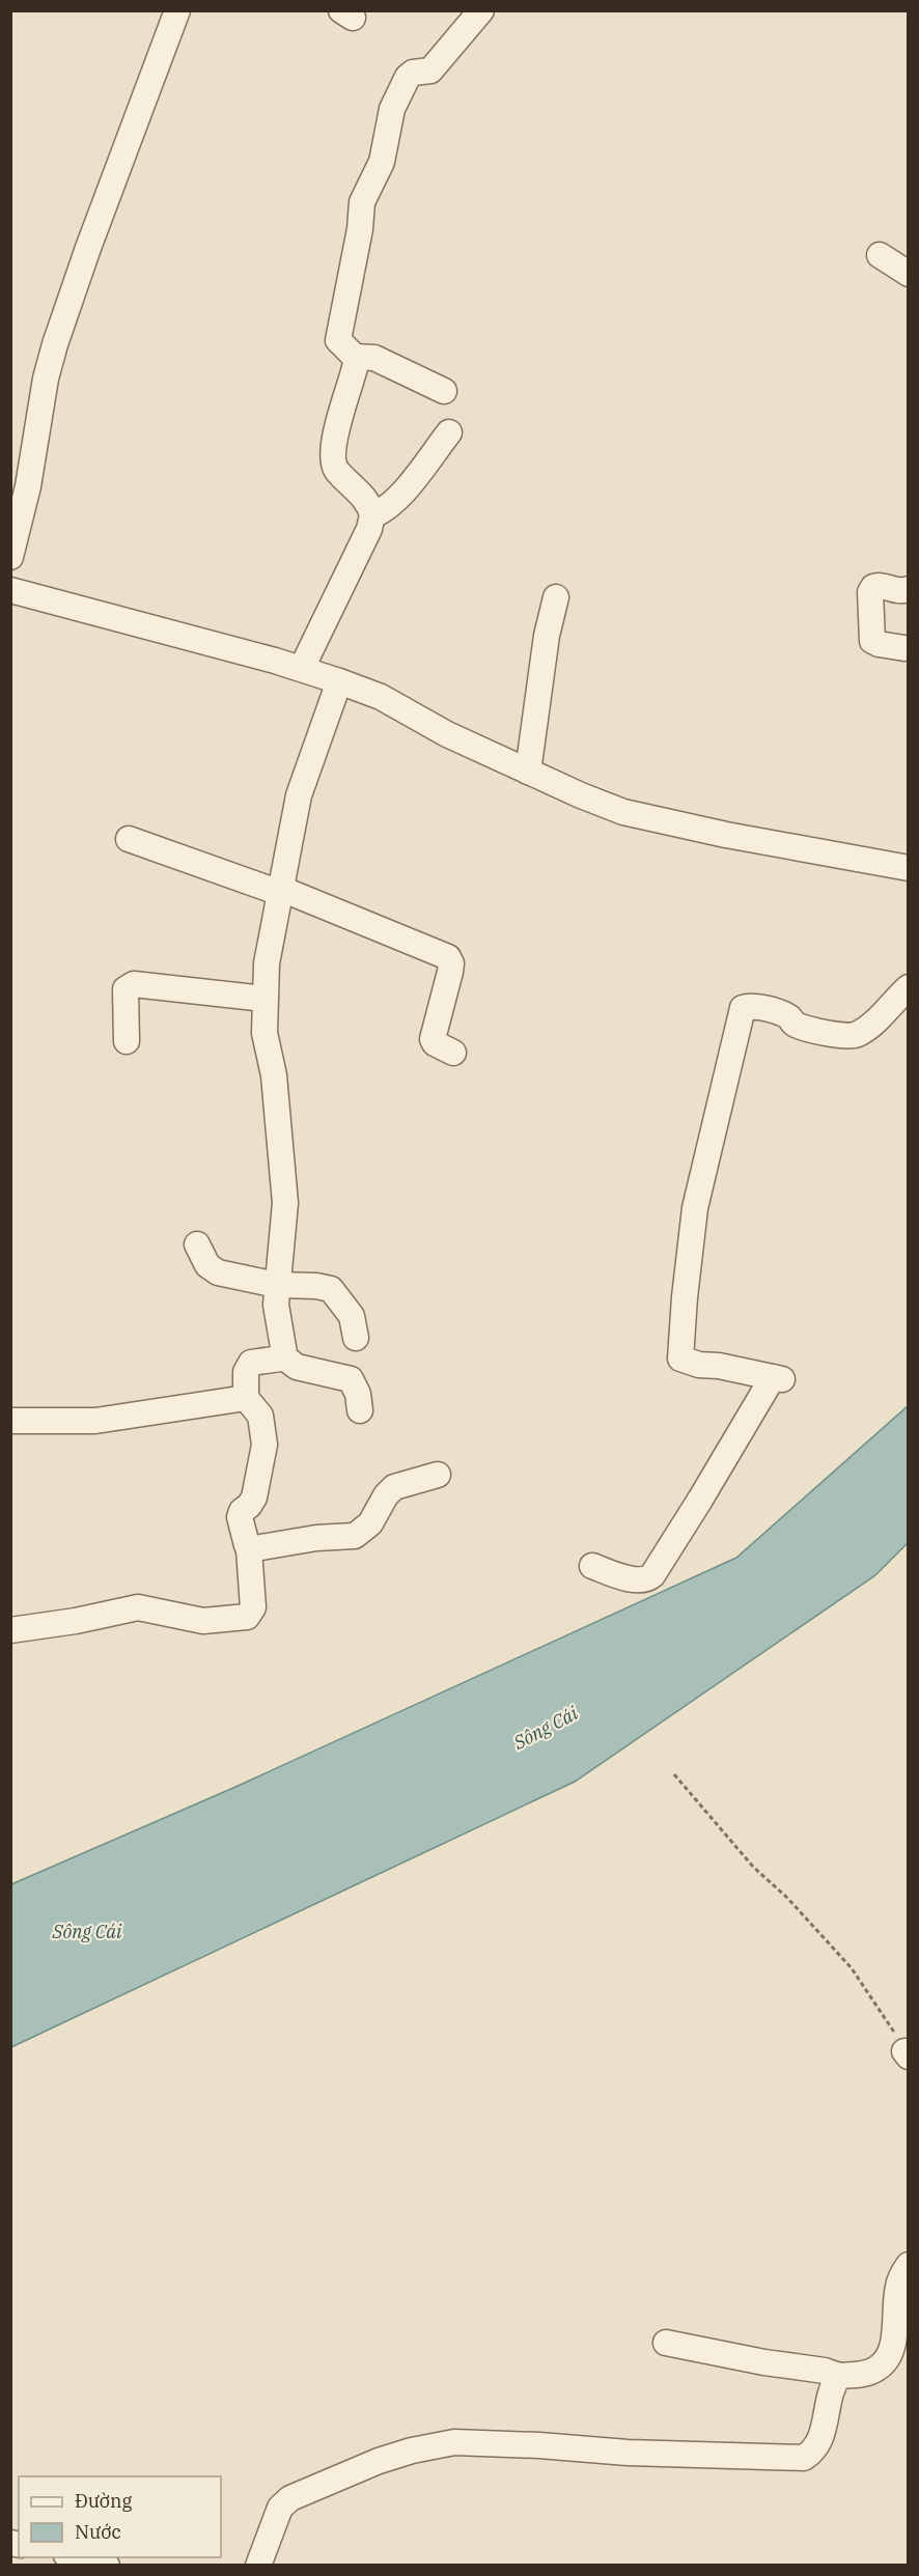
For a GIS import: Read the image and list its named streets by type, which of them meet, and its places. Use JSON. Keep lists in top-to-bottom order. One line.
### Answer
{"water":["Sông Cái"],"legend":["Đường","Nước"]}
